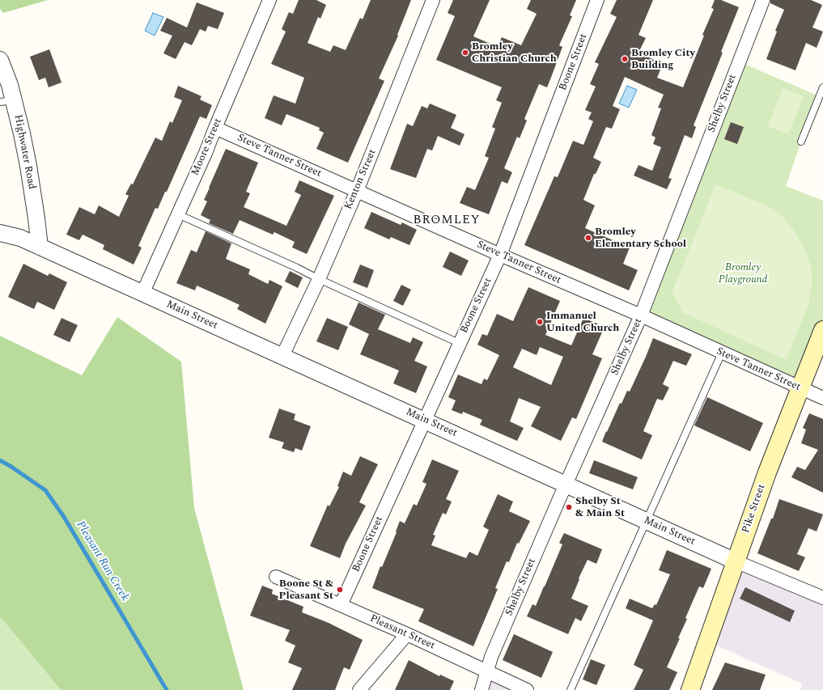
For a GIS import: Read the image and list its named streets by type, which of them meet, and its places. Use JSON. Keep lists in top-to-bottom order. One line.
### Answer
{"streets":{"main road":["Pike Street"],"street":["Boone Street","Shelby Street","Moore Street","Highwater Road","Steve Tanner Street","Kenton Street","Main Street","Pleasant Street"]},"crossings":[["Boone Street","Steve Tanner Street"],["Boone Street","Main Street"],["Boone Street","Pleasant Street"],["Shelby Street","Steve Tanner Street"],["Shelby Street","Main Street"],["Shelby Street","Pleasant Street"],["Moore Street","Steve Tanner Street"],["Moore Street","Main Street"],["Highwater Road","Main Street"],["Steve Tanner Street","Kenton Street"],["Steve Tanner Street","Pike Street"],["Kenton Street","Main Street"],["Main Street","Pike Street"]],"districts":["BROMLEY"],"water":["Pleasant Run Creek"],"parks":["Bromley Playground"],"places":["Bromley Christian Church","Bromley City Building","Bromley Elementary School","Immanuel United Church","Shelby St & Main St","Boone St & Pleasant St"]}
